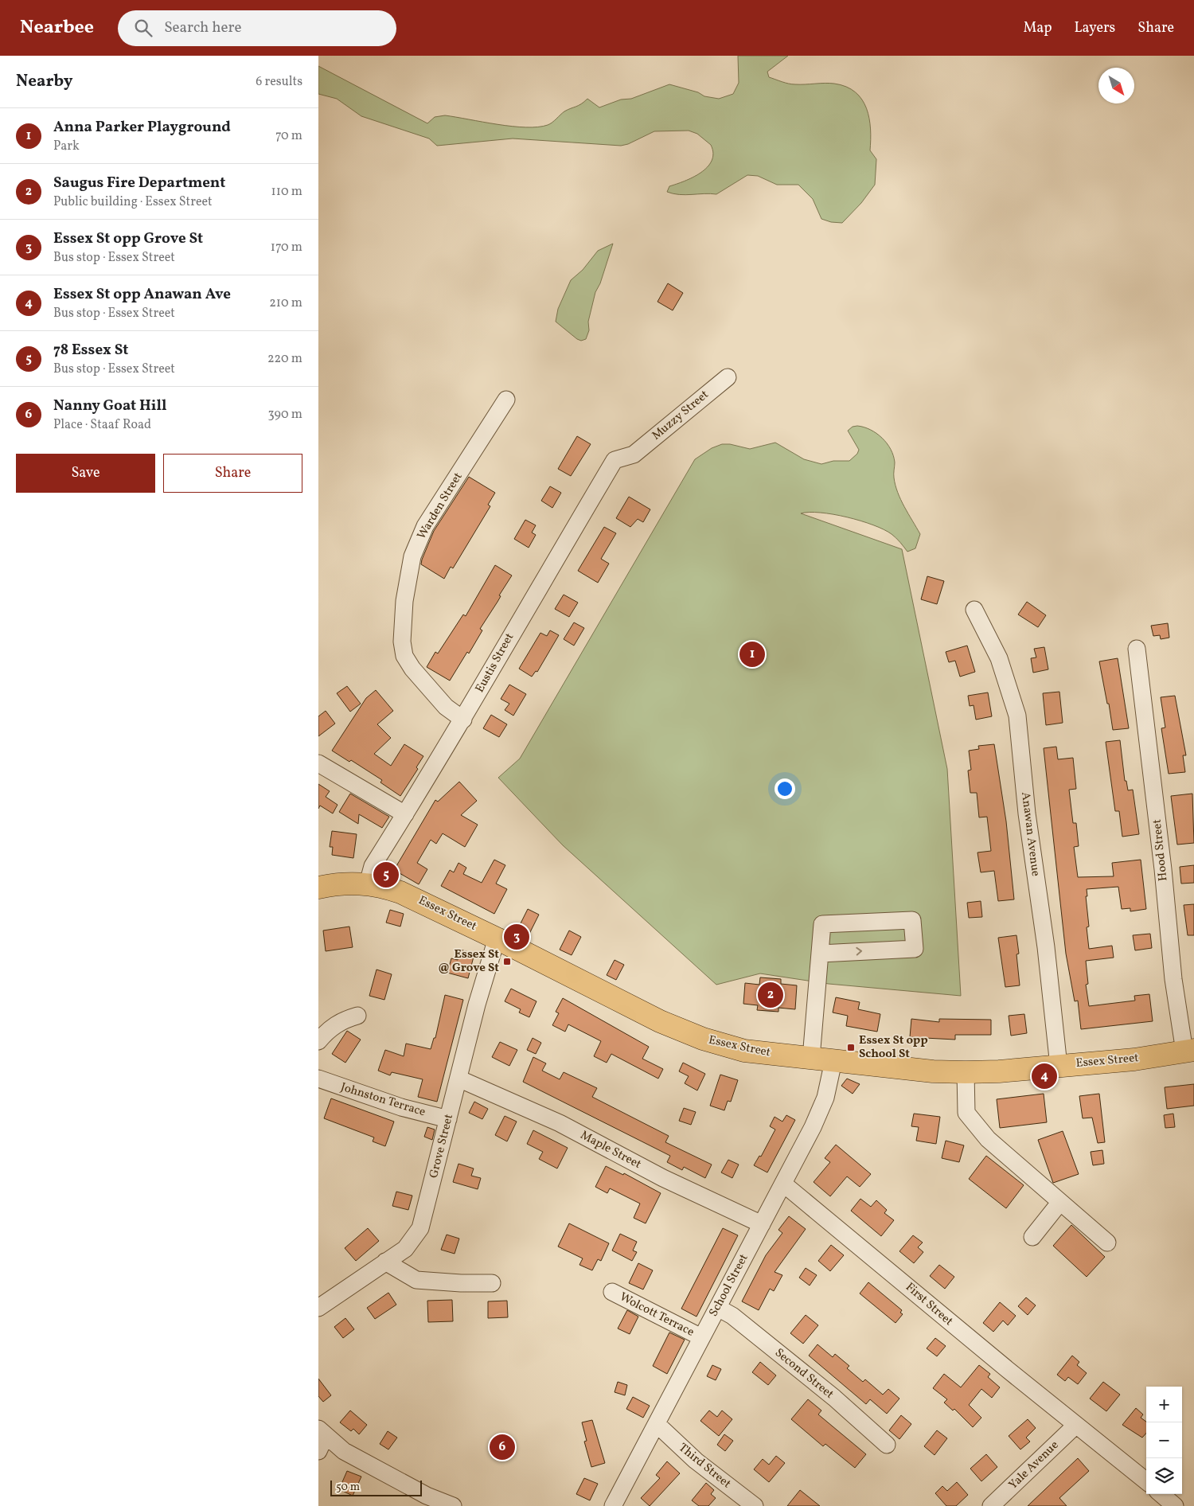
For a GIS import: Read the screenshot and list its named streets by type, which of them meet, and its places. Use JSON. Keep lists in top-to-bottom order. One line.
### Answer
{"streets":{"main road":["Essex Street"],"street":["Muzzy Street","Warden Street","Eustis Street","Anawan Avenue","Hood Street","Johnston Terrace","Grove Street","Maple Street","School Street","First Street","Wolcott Terrace","Second Street","Yale Avenue","Third Street"]},"crossings":[["Muzzy Street","Eustis Street"],["Warden Street","Eustis Street"],["Eustis Street","Essex Street"],["Anawan Avenue","Essex Street"],["Hood Street","Essex Street"],["Essex Street","Grove Street"],["Essex Street","School Street"],["Johnston Terrace","Grove Street"],["Grove Street","Maple Street"],["Maple Street","School Street"],["School Street","First Street"],["School Street","Wolcott Terrace"],["School Street","Second Street"],["School Street","Third Street"],["First Street","Yale Avenue"]],"places":{"transit":["Essex St @ Grove St","Essex St opp School St"]},"scale_bar":"50 m","north":"bottom right","page":{"header":"Nearbee","search":"Search here","nav":["Map","Layers","Share"],"heading":["Nearby","6 results"],"list":[{"mark":"1","name":"Anna Parker Playground","note":"Park","value":"70 m"},{"mark":"2","name":"Saugus Fire Department","note":"Public building · Essex Street","value":"110 m"},{"mark":"3","name":"Essex St opp Grove St","note":"Bus stop · Essex Street","value":"170 m"},{"mark":"4","name":"Essex St opp Anawan Ave","note":"Bus stop · Essex Street","value":"210 m"},{"mark":"5","name":"78 Essex St","note":"Bus stop · Essex Street","value":"220 m"},{"mark":"6","name":"Nanny Goat Hill","note":"Place · Staaf Road","value":"390 m"}],"buttons":["Save","Share"],"pins":["1","5","3","2","4","6"],"map_buttons":["+","−"],"scale":"50 m"}}
